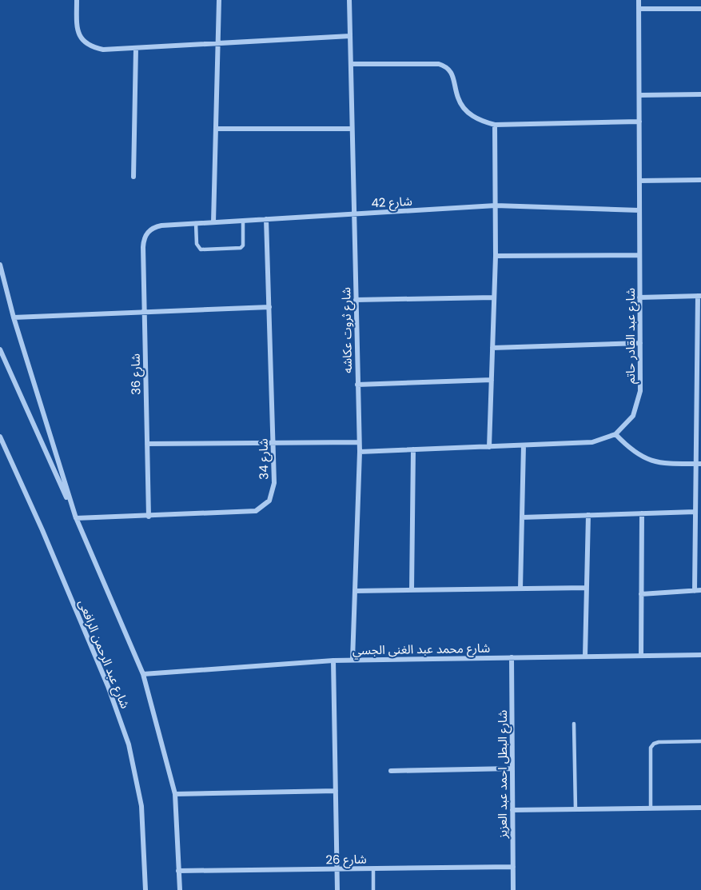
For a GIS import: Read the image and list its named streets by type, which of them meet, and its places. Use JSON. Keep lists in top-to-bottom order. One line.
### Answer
{"streets":{"street":["شارع 42","شارع ثروت عكاشه","شارع عبد القادر حاتم","شارع 36","شارع 34","شارع محمد عبد الغنى الجسي","شارع عبد الرحمن الرافعى","شارع البطل احمد عبد العزيز","شارع 26"]},"crossings":[["شارع 42","شارع ثروت عكاشه"],["شارع 42","شارع عبد القادر حاتم"],["شارع 42","شارع 36"],["شارع 42","شارع 34"],["شارع ثروت عكاشه","شارع عبد القادر حاتم"],["شارع ثروت عكاشه","شارع محمد عبد الغنى الجسي"],["شارع 36","شارع 34"],["شارع محمد عبد الغنى الجسي","شارع البطل احمد عبد العزيز"],["شارع البطل احمد عبد العزيز","شارع 26"]]}
